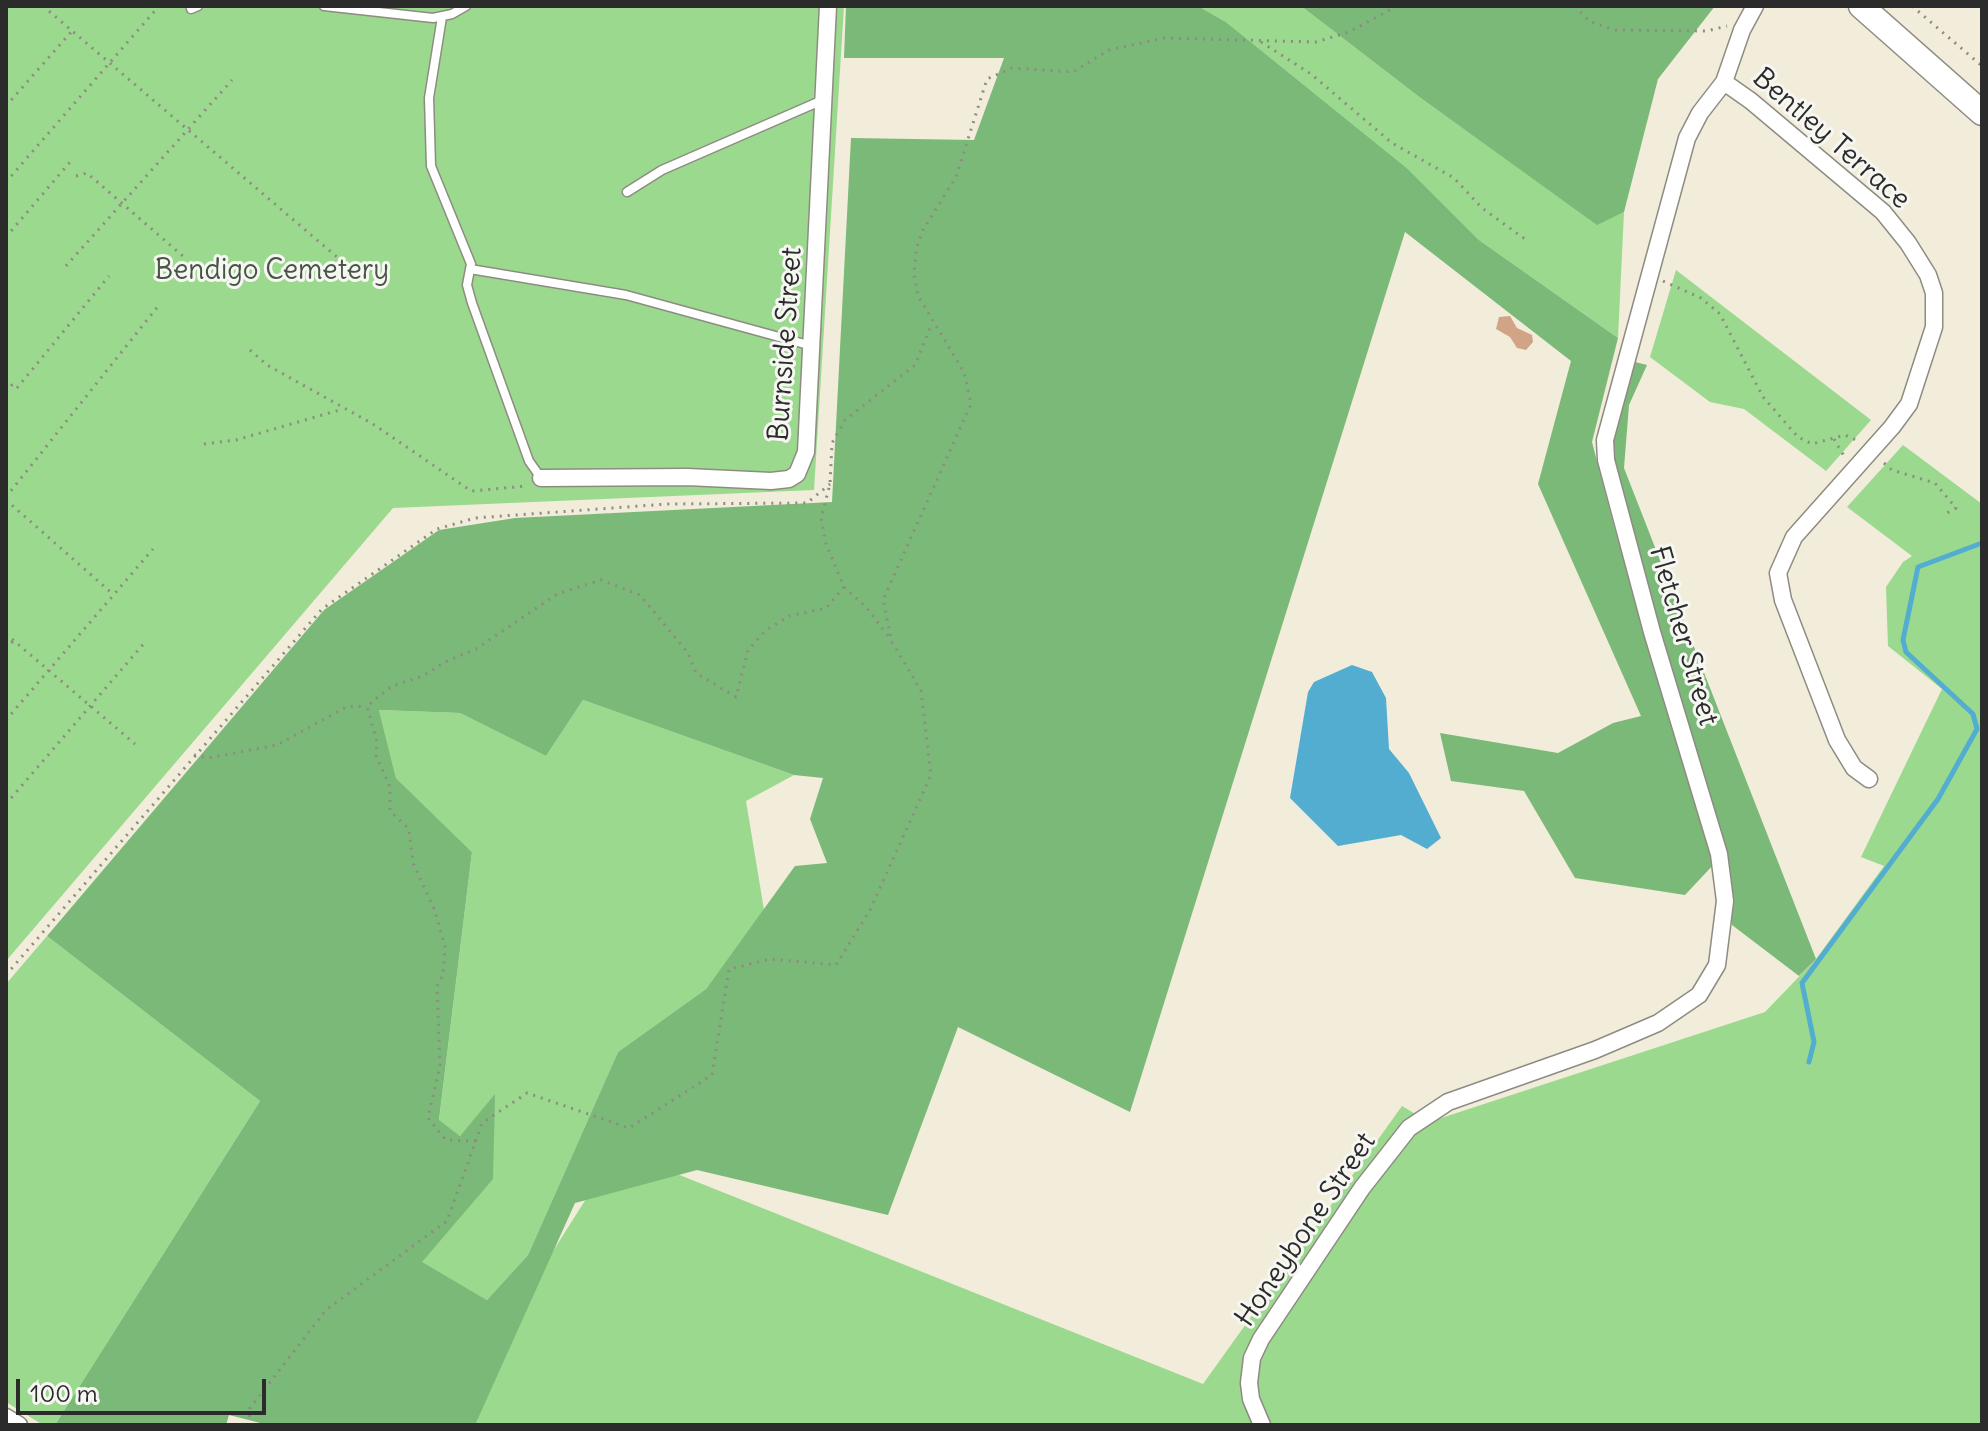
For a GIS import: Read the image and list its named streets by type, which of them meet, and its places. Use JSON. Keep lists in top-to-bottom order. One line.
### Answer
{"streets":{"street":["Bentley Terrace","Burnside Street","Fletcher Street","Honeybone Street"]},"crossings":[["Bentley Terrace","Fletcher Street"],["Fletcher Street","Honeybone Street"]],"parks":["Bendigo Cemetery"],"scale_bar":"100 m"}
